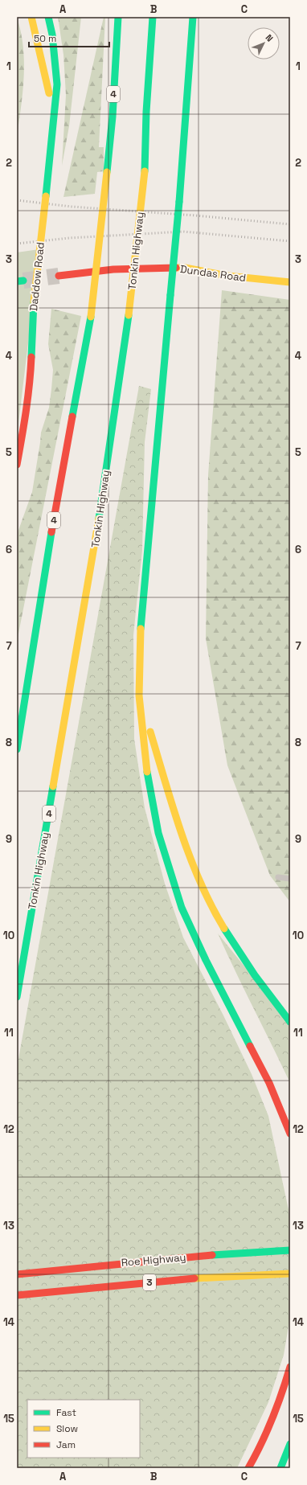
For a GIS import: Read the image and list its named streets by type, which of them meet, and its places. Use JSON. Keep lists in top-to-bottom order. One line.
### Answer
{"streets":{"main road":["4","Tonkin Highway","Dundas Road","Daddow Road","Roe Highway","3"]},"legend":["Fast","Slow","Jam"],"scale_bar":"50 m","north":"top right","grid":{"columns":["A","B","C"],"rows":["1","2","3","4","5","6","7","8","9","10","11","12","13","14","15"]}}
